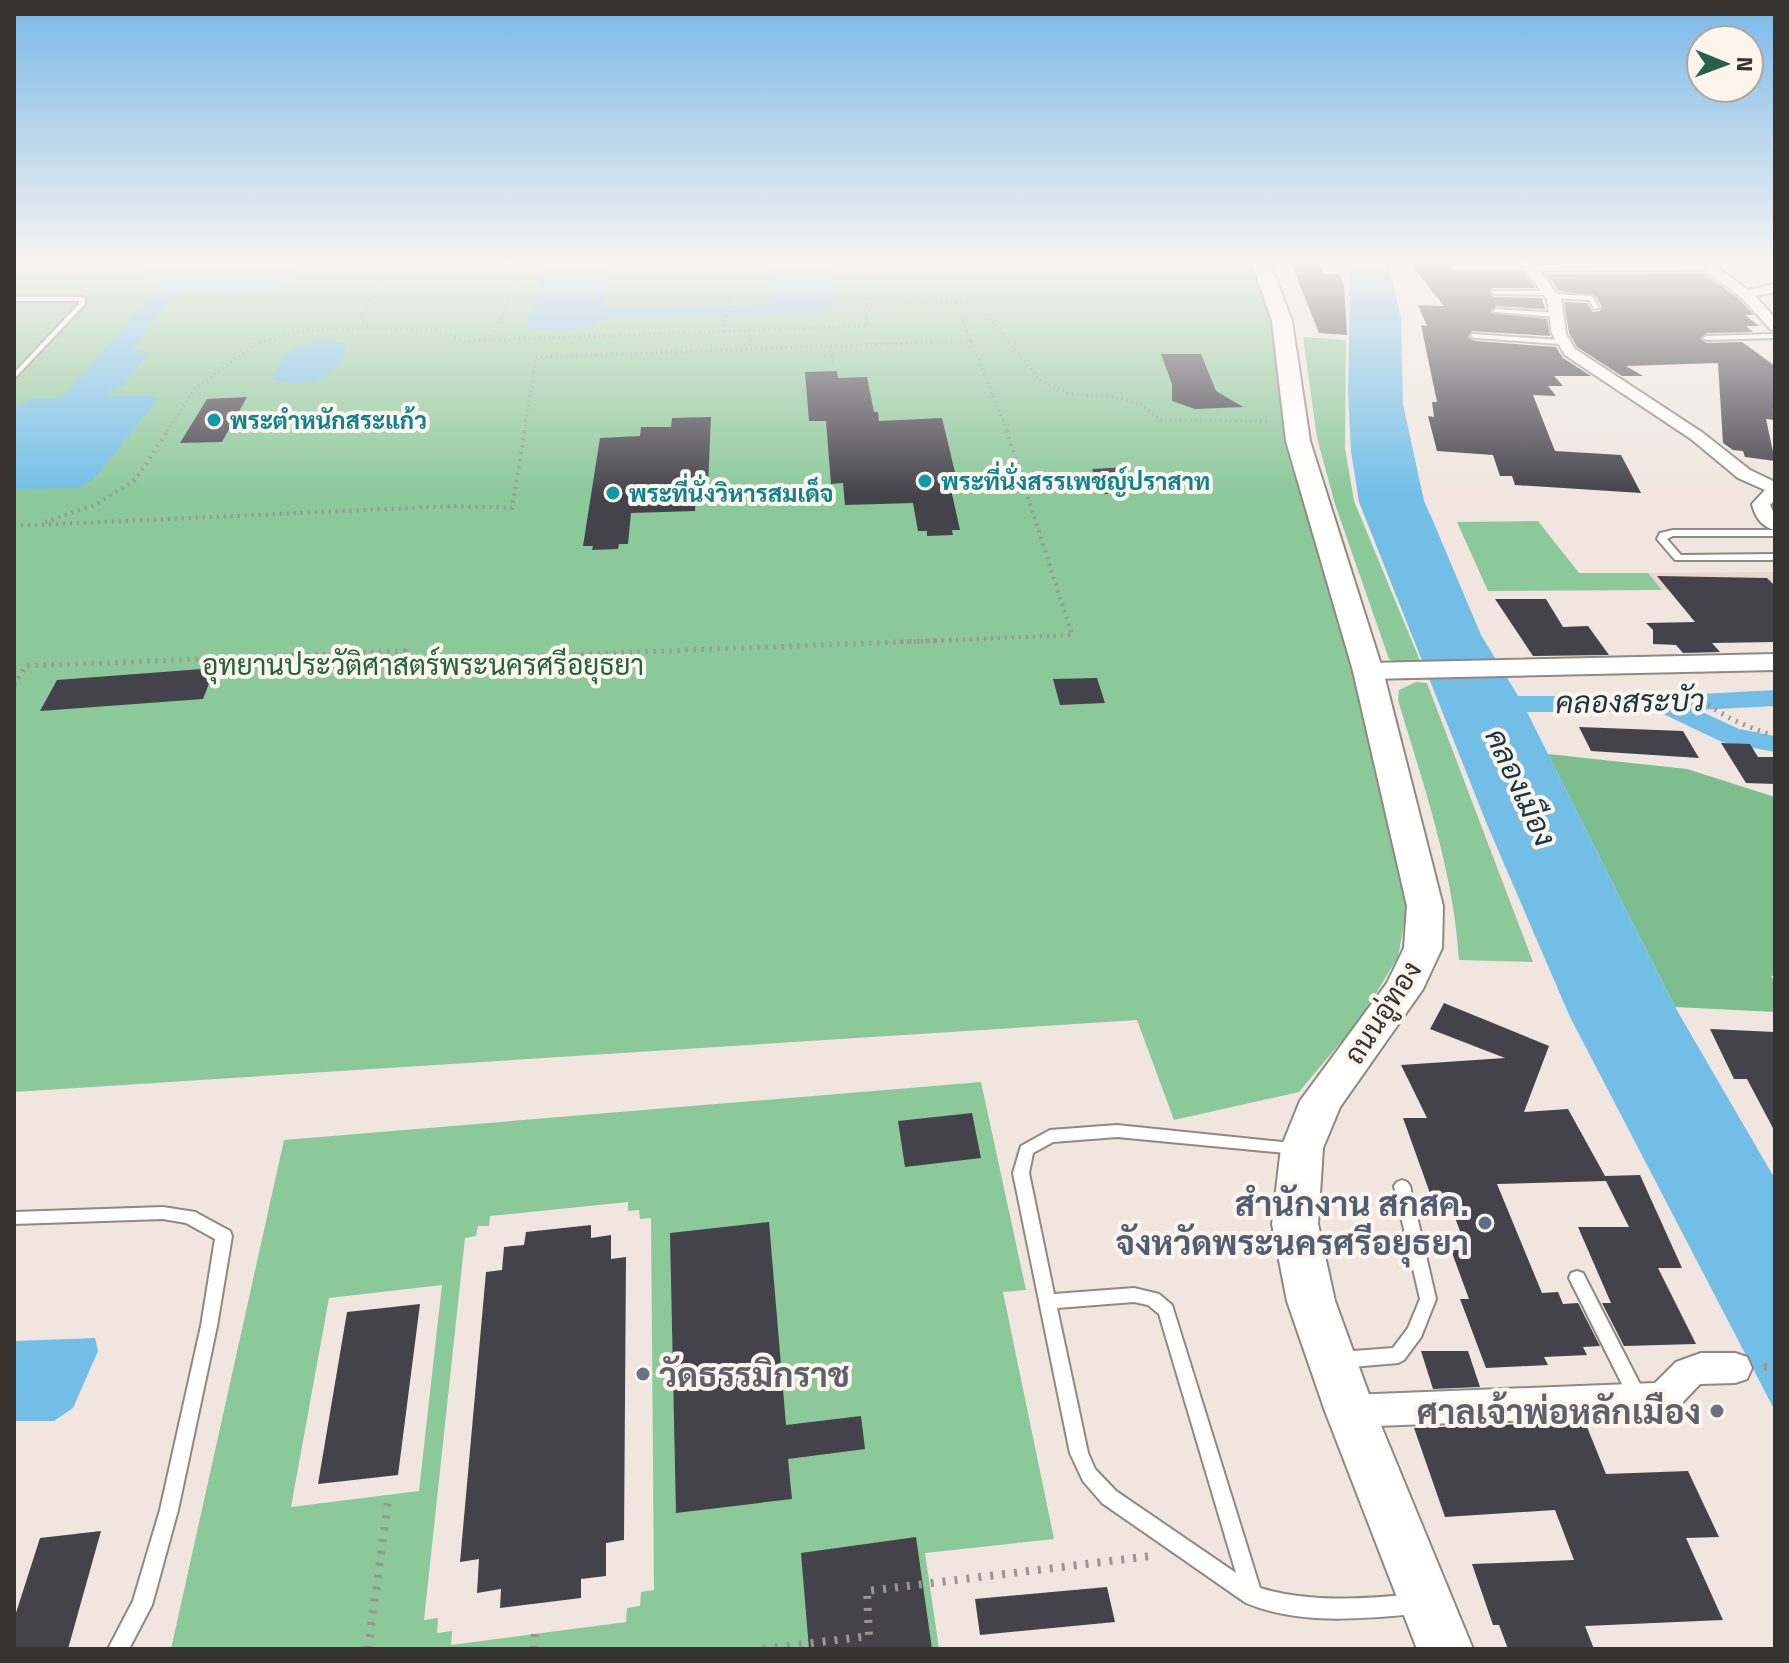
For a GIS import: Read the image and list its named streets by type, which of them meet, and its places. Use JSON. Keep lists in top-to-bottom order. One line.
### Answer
{"streets":{"main road":["ถนนอู่ทอง"]},"water":["คลองสระบัว","คลองเมือง"],"parks":["อุทยานประวัติศาสตร์พระนครศรีอยุธยา"],"places":["พระตำหนักสระแก้ว","พระที่นั่งสรรเพชญ์ปราสาท","พระที่นั่งวิหารสมเด็จ","สำนักงาน สกสค. จังหวัดพระนครศรีอยุธยา","วัดธรรมิกราช","ศาลเจ้าพ่อหลักเมือง"],"north":"right"}
